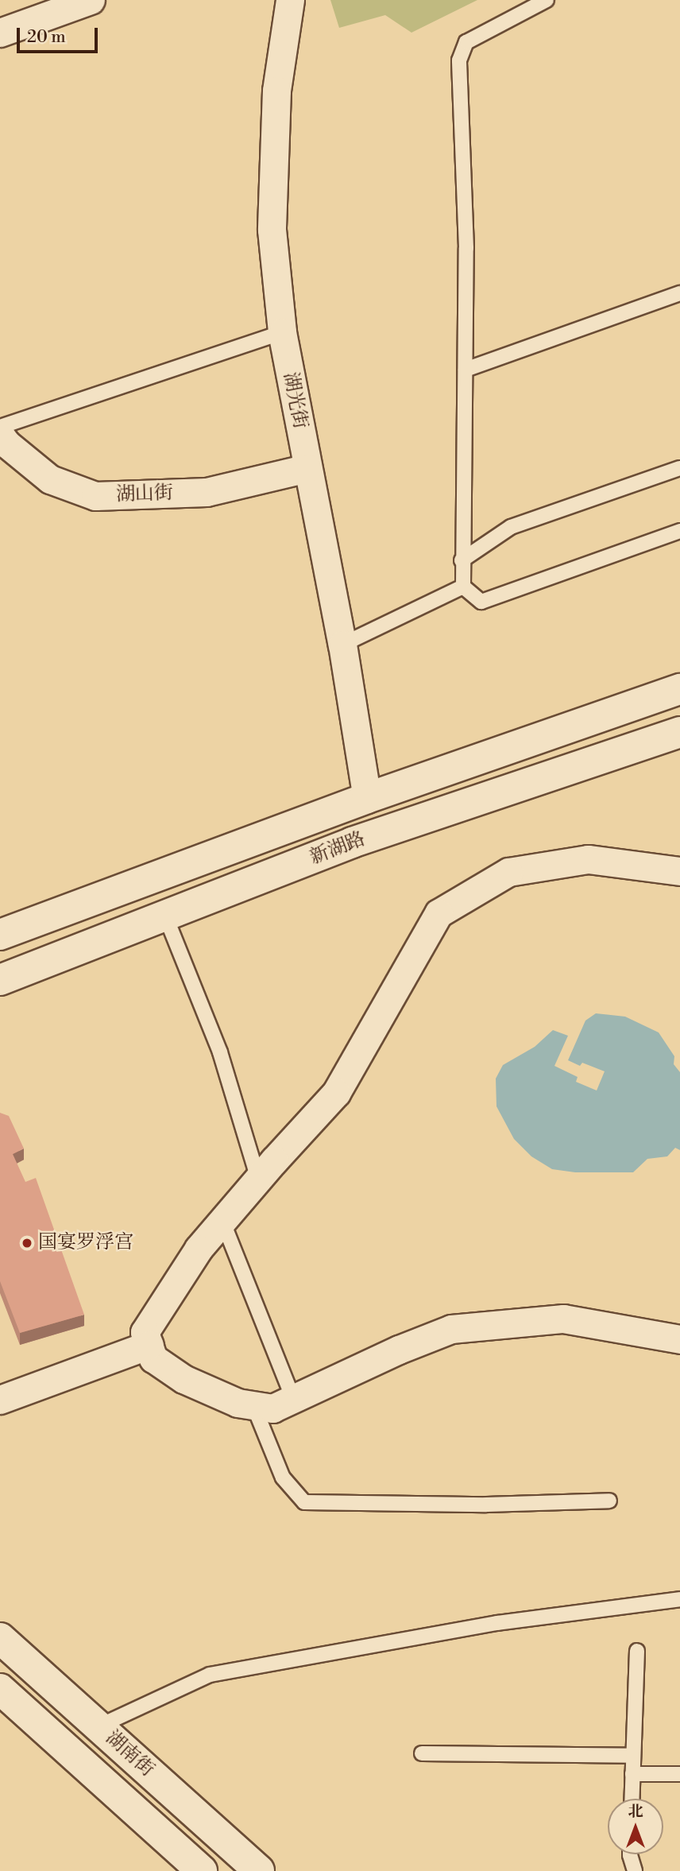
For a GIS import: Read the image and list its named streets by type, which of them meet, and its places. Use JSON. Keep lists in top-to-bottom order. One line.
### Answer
{"streets":{"main road":["新湖路","湖南街"],"street":["湖光街","湖山街"]},"crossings":[["湖光街","湖山街"],["湖光街","新湖路"]],"places":["国宴罗浮宫"],"scale_bar":"20 m","north":"top"}
